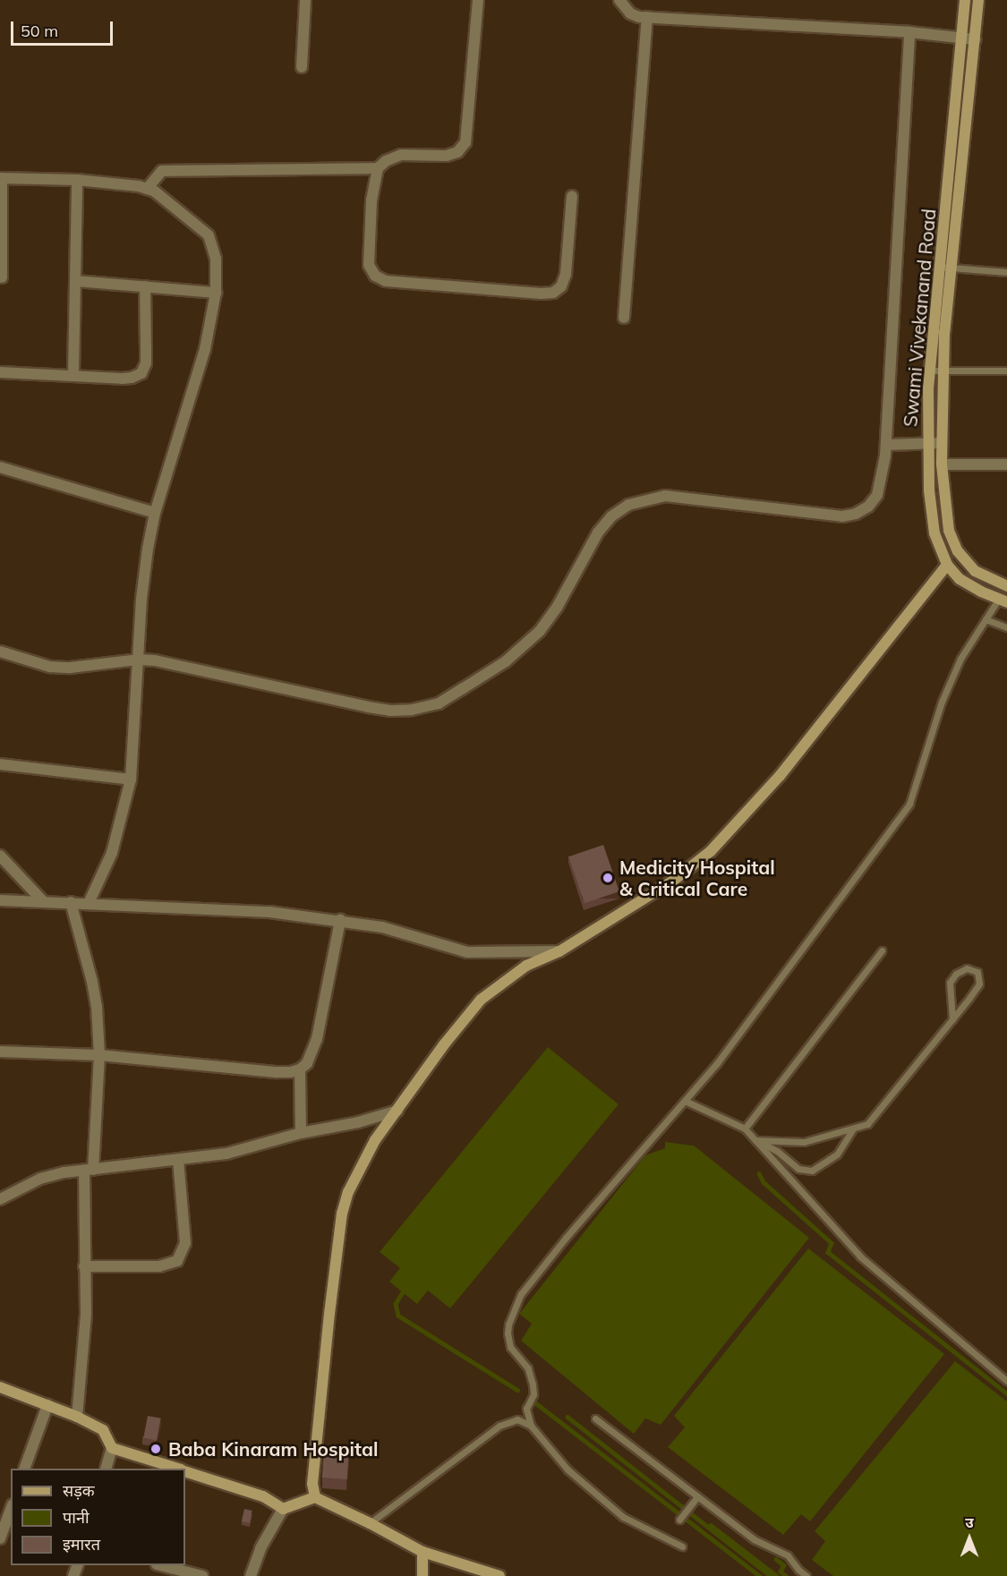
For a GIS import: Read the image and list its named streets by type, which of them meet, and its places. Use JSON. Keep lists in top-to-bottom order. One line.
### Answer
{"streets":{"street":["Swami Vivekanand Road"]},"places":["Medicity Hospital & Critical Care","Baba Kinaram Hospital"],"legend":["सड़क","पानी","इमारत"],"scale_bar":"50 m","north":"top"}
